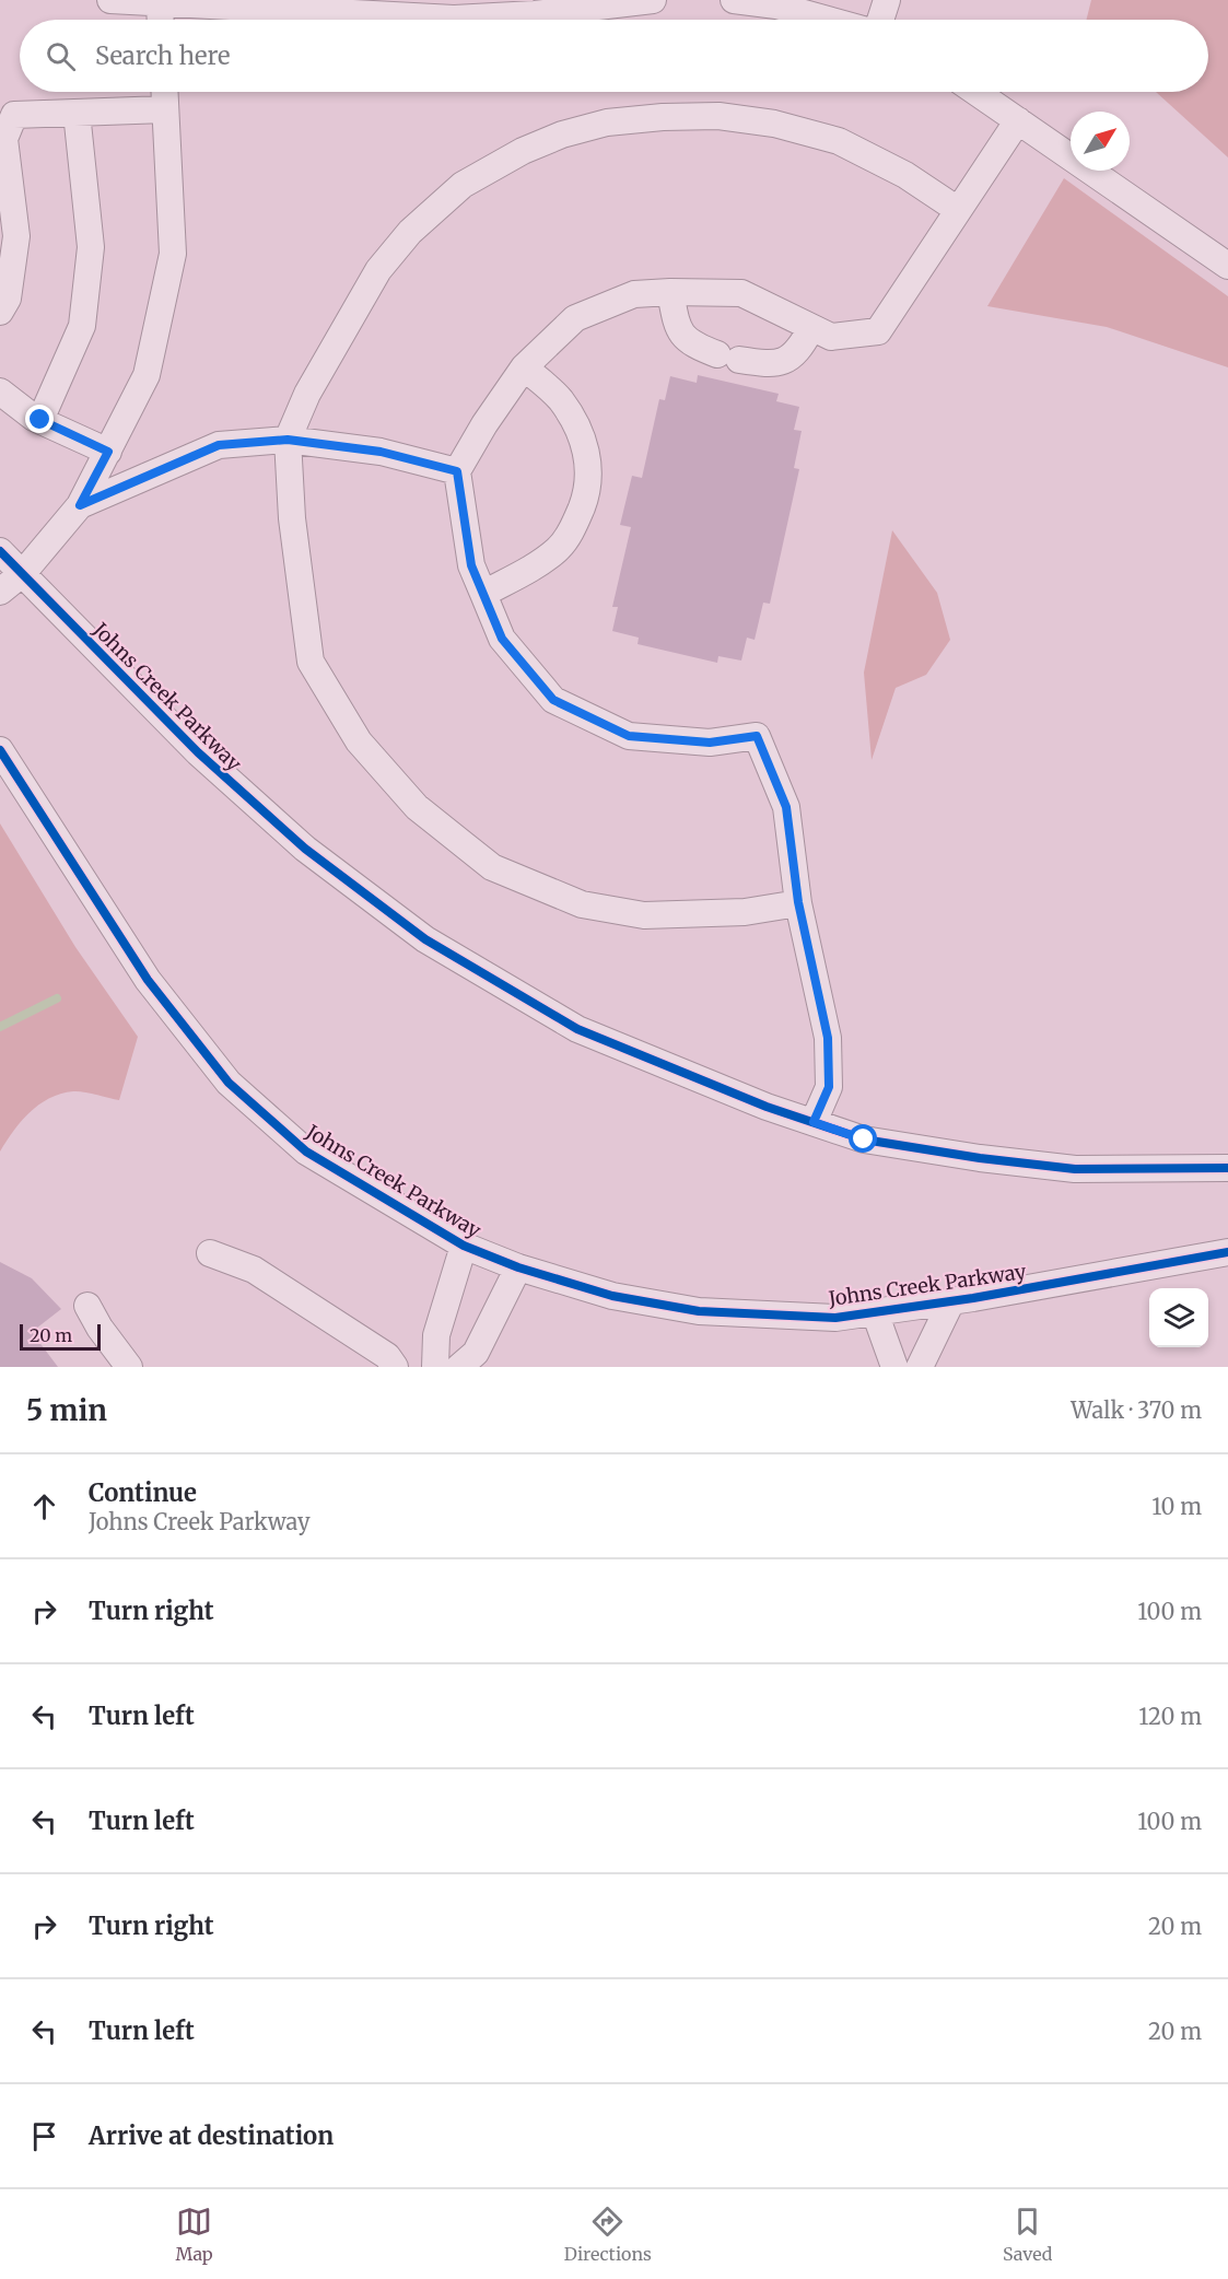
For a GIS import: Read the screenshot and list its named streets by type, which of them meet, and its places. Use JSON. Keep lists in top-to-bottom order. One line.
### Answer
{"streets":{"street":["Johns Creek Parkway"]},"scale_bar":"20 m","north":"top right","page":{"search":"Search here","scale":"20 m","heading":["5 min","Walk · 370 m"],"list":[["Continue","Johns Creek Parkway","10 m"],["Turn right","100 m"],["Turn left","120 m"],["Turn left","100 m"],["Turn right","20 m"],["Turn left","20 m"],"Arrive at destination"],"nav":["Map","Directions","Saved"]}}
